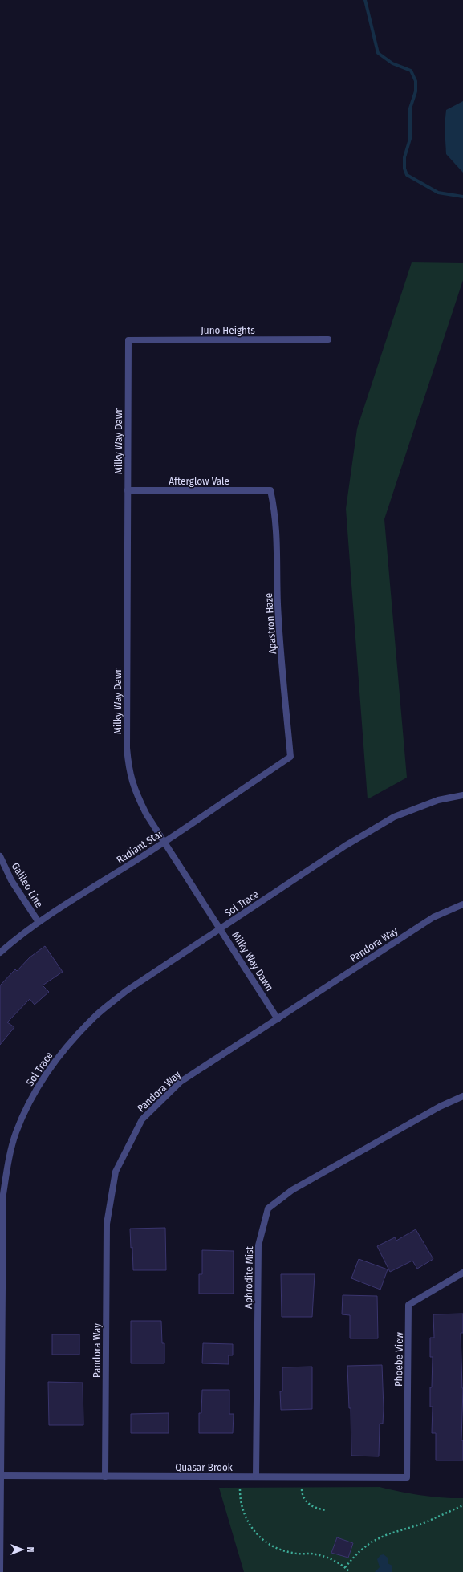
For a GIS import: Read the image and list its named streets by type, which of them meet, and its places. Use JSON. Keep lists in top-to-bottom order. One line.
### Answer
{"streets":{"street":["Juno Heights","Milky Way Dawn","Afterglow Vale","Apastron Haze","Radiant Star","Galileo Line","Sol Trace","Pandora Way","Aphrodite Mist","Phoebe View","Quasar Brook"]},"crossings":[["Juno Heights","Milky Way Dawn"],["Milky Way Dawn","Afterglow Vale"],["Milky Way Dawn","Radiant Star"],["Milky Way Dawn","Sol Trace"],["Milky Way Dawn","Pandora Way"],["Afterglow Vale","Apastron Haze"],["Apastron Haze","Radiant Star"],["Radiant Star","Galileo Line"],["Sol Trace","Quasar Brook"],["Pandora Way","Quasar Brook"],["Aphrodite Mist","Quasar Brook"],["Phoebe View","Quasar Brook"]],"north":"right"}
